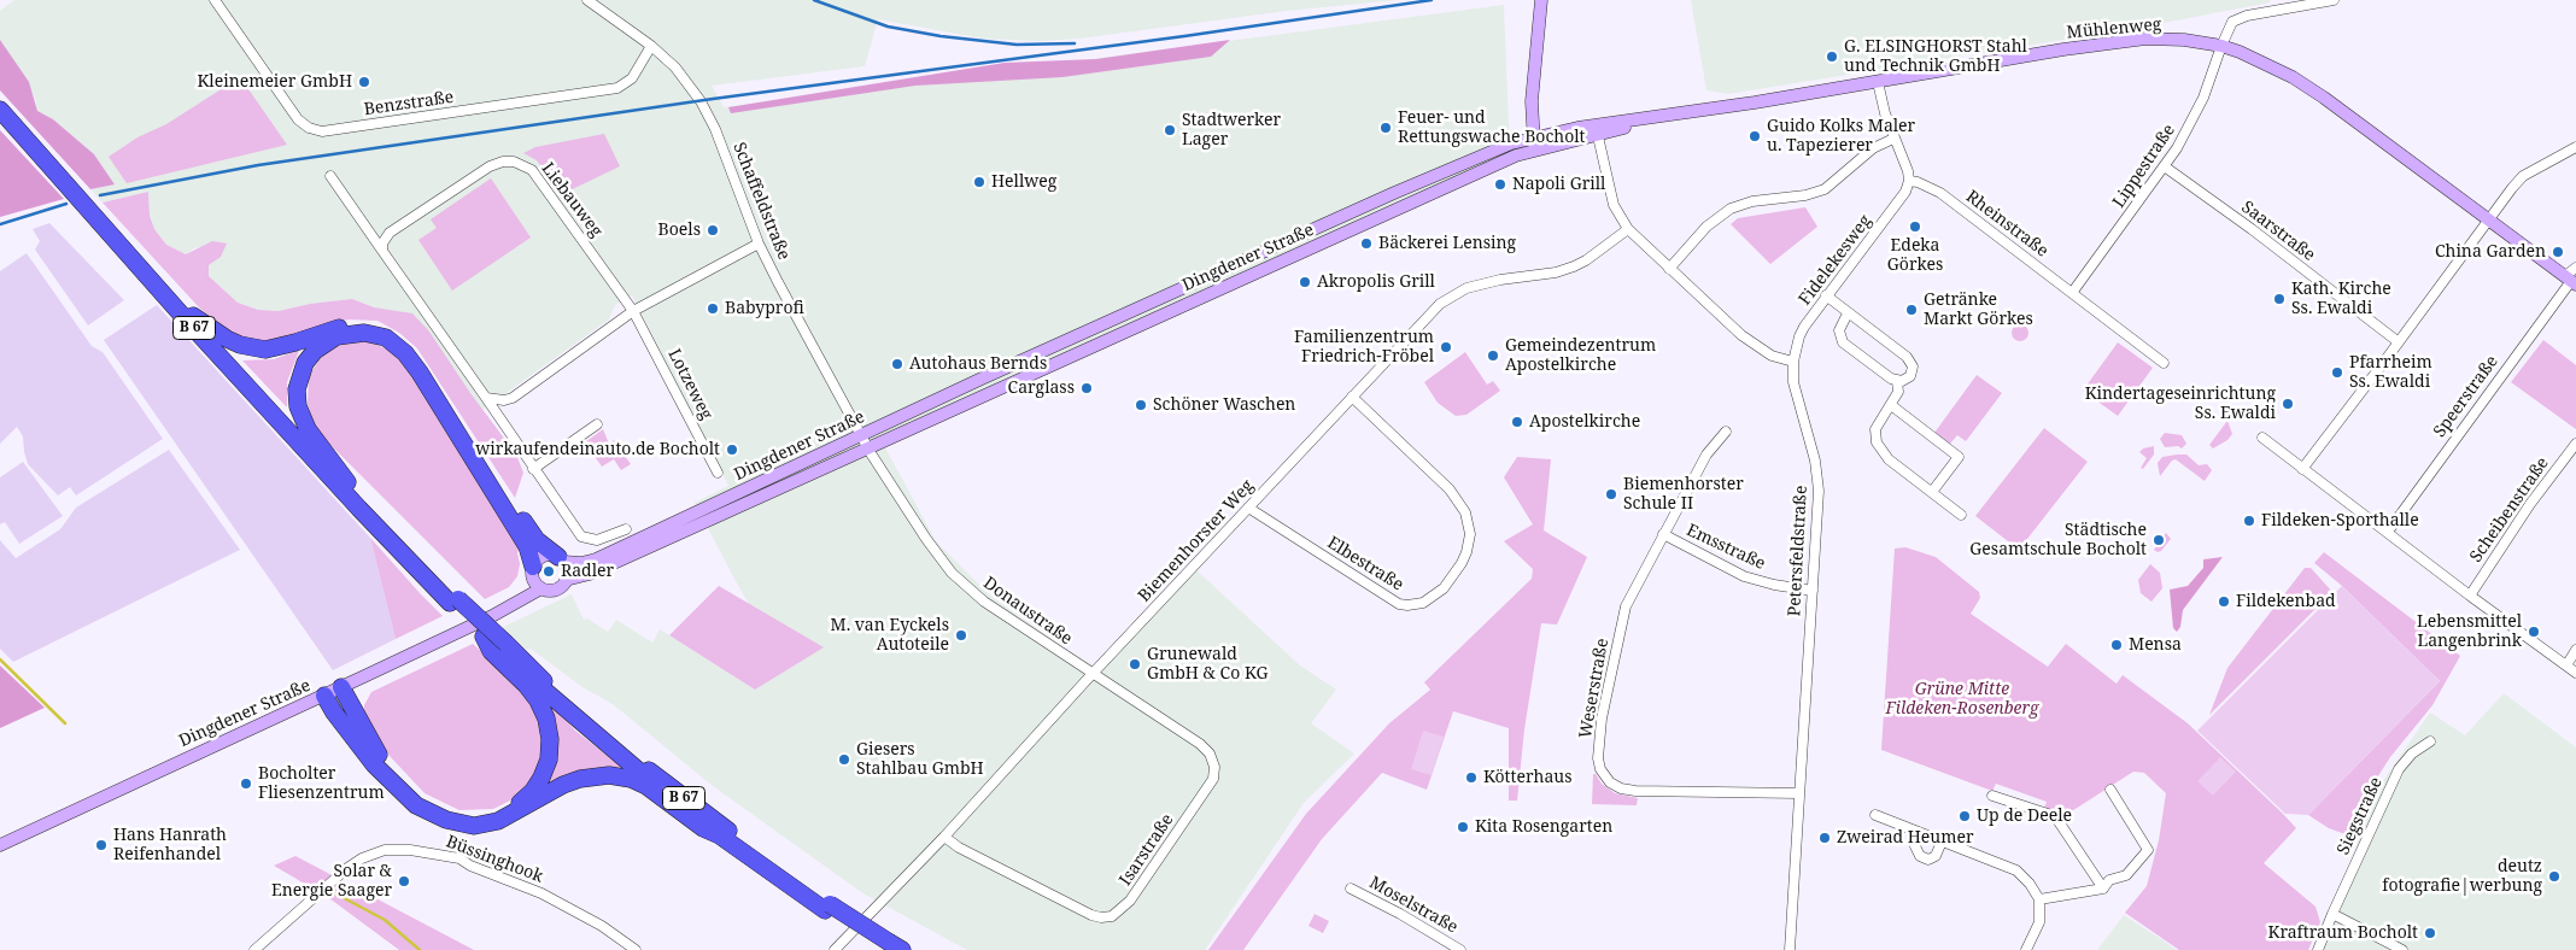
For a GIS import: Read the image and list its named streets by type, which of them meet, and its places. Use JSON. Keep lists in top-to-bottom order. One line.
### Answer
{"streets":{"highway":["B 67"],"main road":["Mühlenweg","Dingdener Straße"],"street":["Benzstraße","Lippestraße","Liebauweg","Schaffeldstraße","Rheinstraße","Saarstraße","Fidelekesweg","Lotzeweg","Speerstraße","Scheibenstraße","Biemenhorster Weg","Emsstraße","Petersfeldstraße","Elbestraße","Donaustraße","Weserstraße","Siegstraße","Isarstraße","Büssinghook","Moselstraße"]},"crossings":[["Mühlenweg","Lippestraße"],["Mühlenweg","Dingdener Straße"],["Mühlenweg","Speerstraße"],["Benzstraße","Schaffeldstraße"],["Lippestraße","Rheinstraße"],["Lippestraße","Saarstraße"],["Liebauweg","Lotzeweg"],["Schaffeldstraße","Dingdener Straße"],["Schaffeldstraße","Donaustraße"],["Rheinstraße","Fidelekesweg"],["Dingdener Straße","Donaustraße"],["Fidelekesweg","Petersfeldstraße"],["Biemenhorster Weg","Elbestraße"],["Biemenhorster Weg","Donaustraße"],["Biemenhorster Weg","Isarstraße"],["Emsstraße","Petersfeldstraße"],["Emsstraße","Weserstraße"],["Petersfeldstraße","Weserstraße"],["Donaustraße","Isarstraße"]],"parks":["Grüne Mitte Fildeken-Rosenberg"],"places":["G. ELSINGHORST Stahl und Technik GmbH","Kleinemeier GmbH","Feuer- und Rettungswache Bocholt","Stadtwerker Lager","Guido Kolks Maler u. Tapezierer","Hellweg","Napoli Grill","Edeka Görkes","Boels","Bäckerei Lensing","China Garden","Akropolis Grill","Kath. Kirche Ss. Ewaldi","Babyprofi","Getränke Markt Görkes","Familienzentrum Friedrich-Fröbel","Gemeindezentrum Apostelkirche","Autohaus Bernds","Pfarrheim Ss. Ewaldi","Carglass","Kindertageseinrichtung Ss. Ewaldi","Schöner Waschen","Apostelkirche","wirkaufendeinauto.de Bocholt","Biemenhorster Schule II","Fildeken-Sporthalle","Städtische Gesamtschule Bocholt","Radler","Fildekenbad","Lebensmittel Langenbrink","M. van Eyckels Autoteile","Mensa","Grunewald GmbH & Co KG","Giesers Stahlbau GmbH","Kötterhaus","Bocholter Fliesenzentrum","Up de Deele","Kita Rosengarten","Zweirad Heumer","Hans Hanrath Reifenhandel","deutz fotografie|werbung","Solar & Energie Saager","Kraftraum Bocholt"]}
